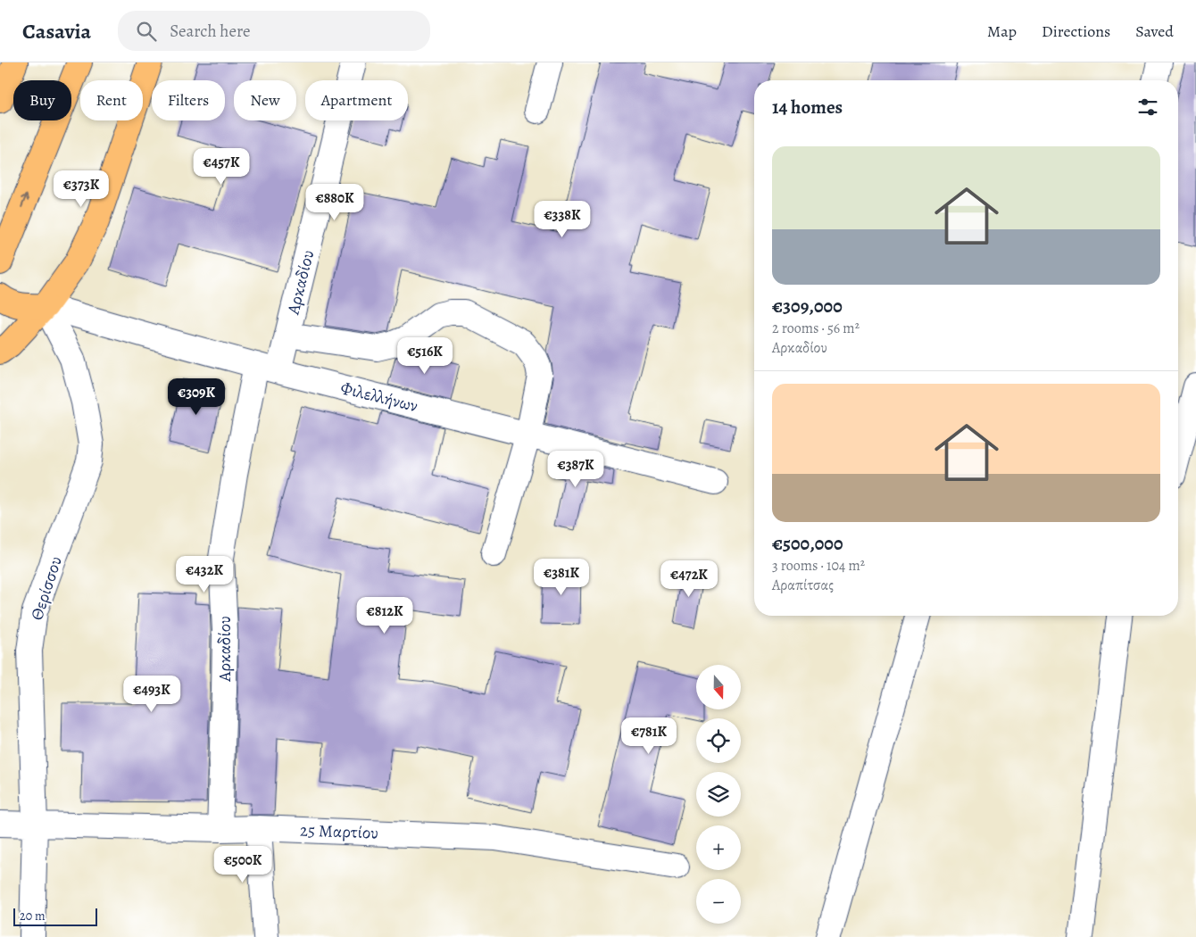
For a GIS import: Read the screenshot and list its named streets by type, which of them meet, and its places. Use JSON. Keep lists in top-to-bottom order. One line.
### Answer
{"streets":{"street":["Αρκαδίου","Φιλελλήνων","Θερίσσου","25 Μαρτίου"]},"crossings":[["Αρκαδίου","Φιλελλήνων"],["Αρκαδίου","25 Μαρτίου"],["Φιλελλήνων","Θερίσσου"],["Θερίσσου","25 Μαρτίου"]],"scale_bar":"20 m","north":"bottom","page":{"header":"Casavia","search":"Search here","nav":["Map","Directions","Saved"],"chip":["Buy","Rent","Filters","New","Apartment"],"heading":"14 homes","list":[{"name":"€309,000","note":"2 rooms · 56 m² · Αρκαδίου"},{"name":"€500,000","note":"3 rooms · 104 m² · Αραπίτσας"}],"price":["€457K","€373K","€880K","€338K","€516K","€309K","€387K","€432K","€381K","€472K","€812K","€493K","€781K","€500K"],"map_buttons":["+","−"],"scale":"20 m"}}
